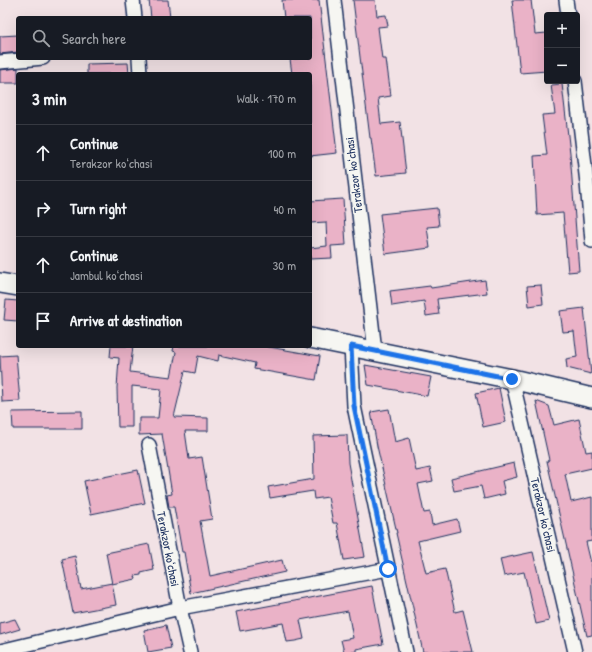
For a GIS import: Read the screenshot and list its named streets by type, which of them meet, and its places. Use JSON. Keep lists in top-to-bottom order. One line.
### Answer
{"streets":{"street":["Terakzor koʻchasi"]},"page":{"map_buttons":["+","−"],"search":"Search here","heading":["3 min","Walk · 170 m"],"list":[["Continue","Terakzor koʻchasi","100 m"],["Turn right","40 m"],["Continue","Jambul koʻchasi","30 m"],"Arrive at destination"]}}
